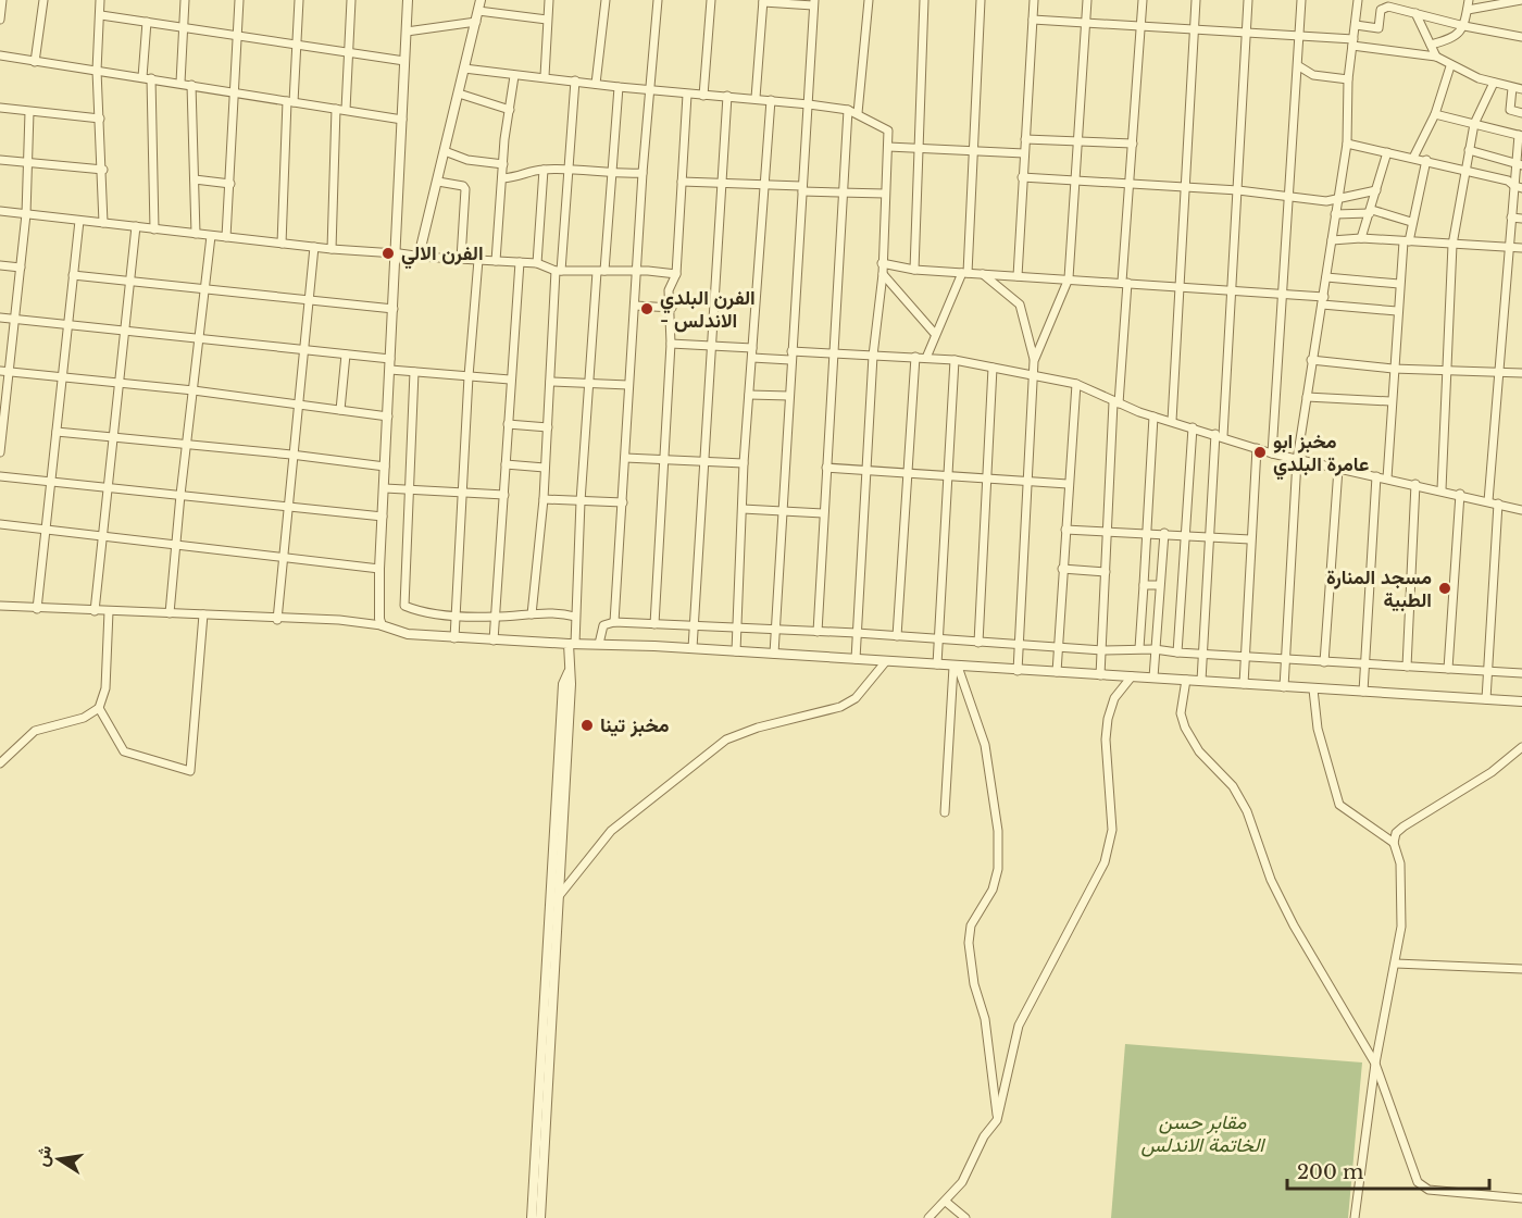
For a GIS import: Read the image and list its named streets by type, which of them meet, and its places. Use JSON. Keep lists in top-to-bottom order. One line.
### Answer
{"parks":["مقابر حسن الخاتمة الاندلس"],"places":["الفرن الالي","الفرن البلدي - الاندلس","مخبز ابو عامرة البلدي","مسجد المنارة الطبية","مخبز تينا"],"scale_bar":"200 m","north":"left"}
